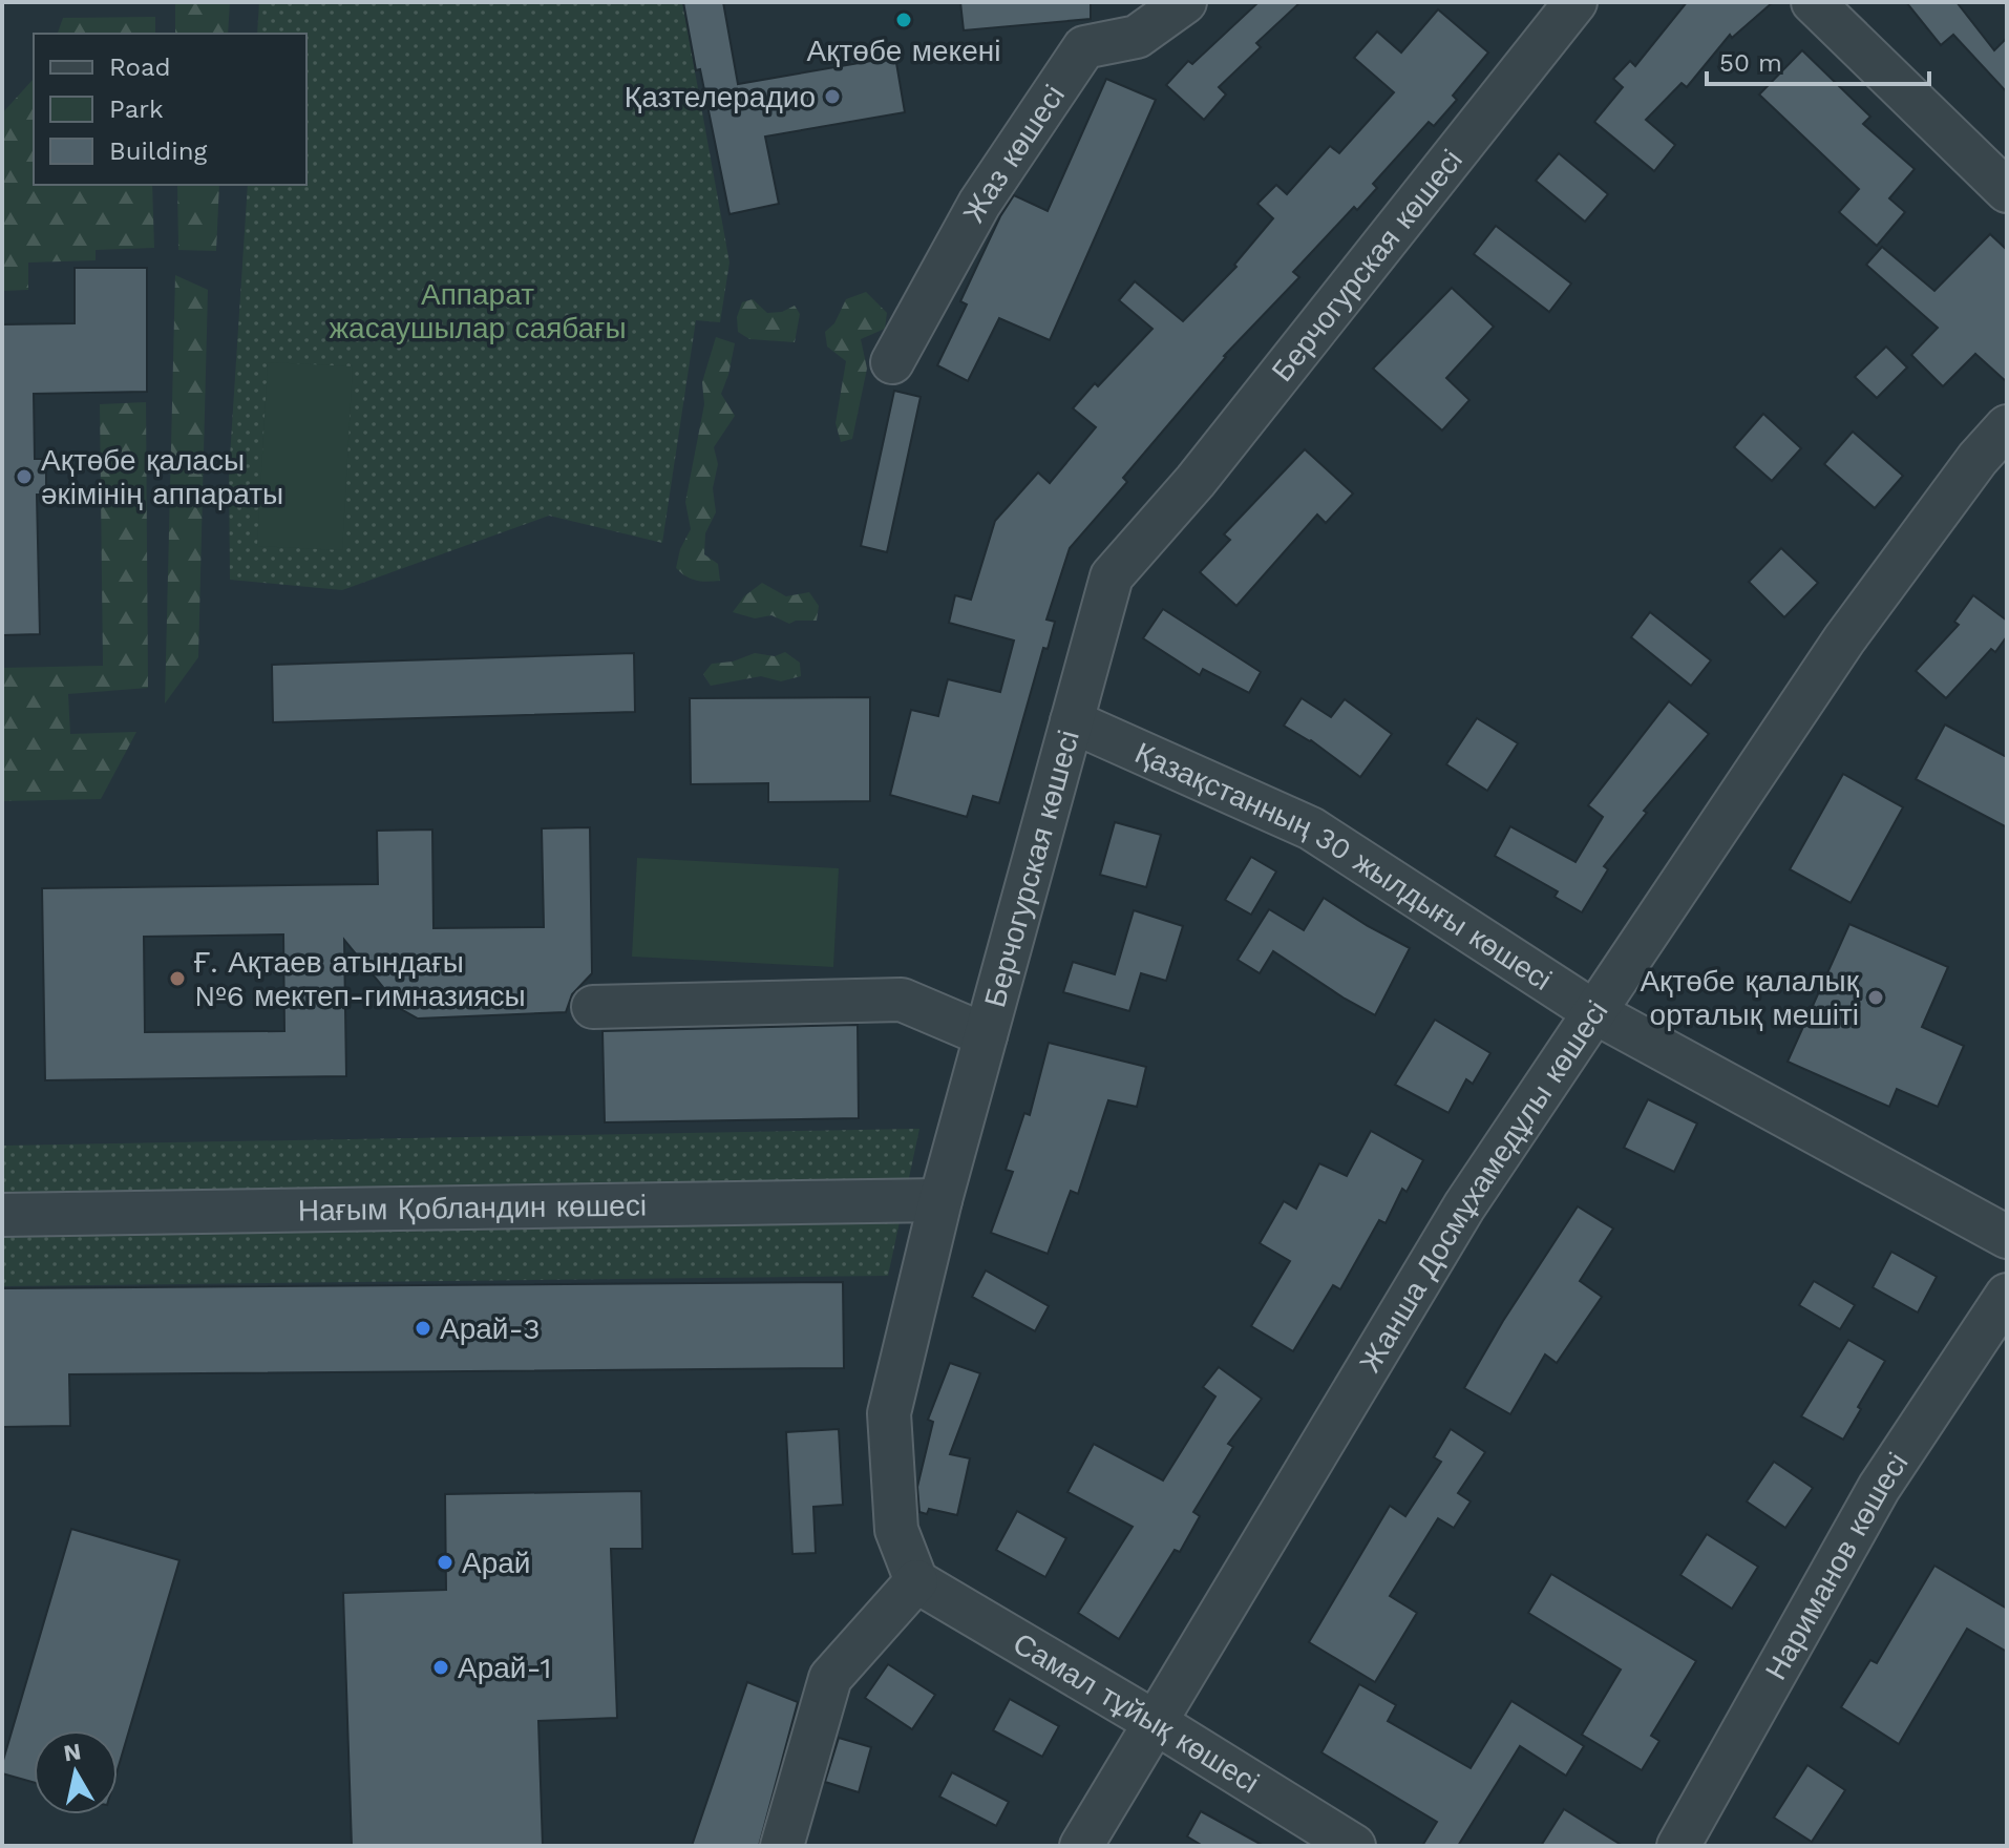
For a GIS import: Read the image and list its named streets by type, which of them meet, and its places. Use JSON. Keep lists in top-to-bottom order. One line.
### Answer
{"streets":{"street":["Жаз көшесі","Берчогурская көшесі","Қазақстанның 30 жылдығы көшесі","Жанша Досмұхамедұлы көшесі","Нағым Қобландин көшесі","Нариманов көшесі","Самал тұйық көшесі"]},"crossings":[["Берчогурская көшесі","Қазақстанның 30 жылдығы көшесі"],["Берчогурская көшесі","Нағым Қобландин көшесі"],["Берчогурская көшесі","Самал тұйық көшесі"],["Қазақстанның 30 жылдығы көшесі","Жанша Досмұхамедұлы көшесі"],["Жанша Досмұхамедұлы көшесі","Самал тұйық көшесі"]],"parks":["Аппарат жасаушылар саябағы"],"places":["Ақтөбе мекені","Қазтелерадио","Ақтөбе қаласы әкімінің аппараты","Ғ. Ақтаев атындағы №6 мектеп-гимназиясы","Ақтөбе қалалық орталық мешіті","Арай-3","Арай","Арай-1"],"legend":["Road","Park","Building"],"scale_bar":"50 m","north":"top"}
